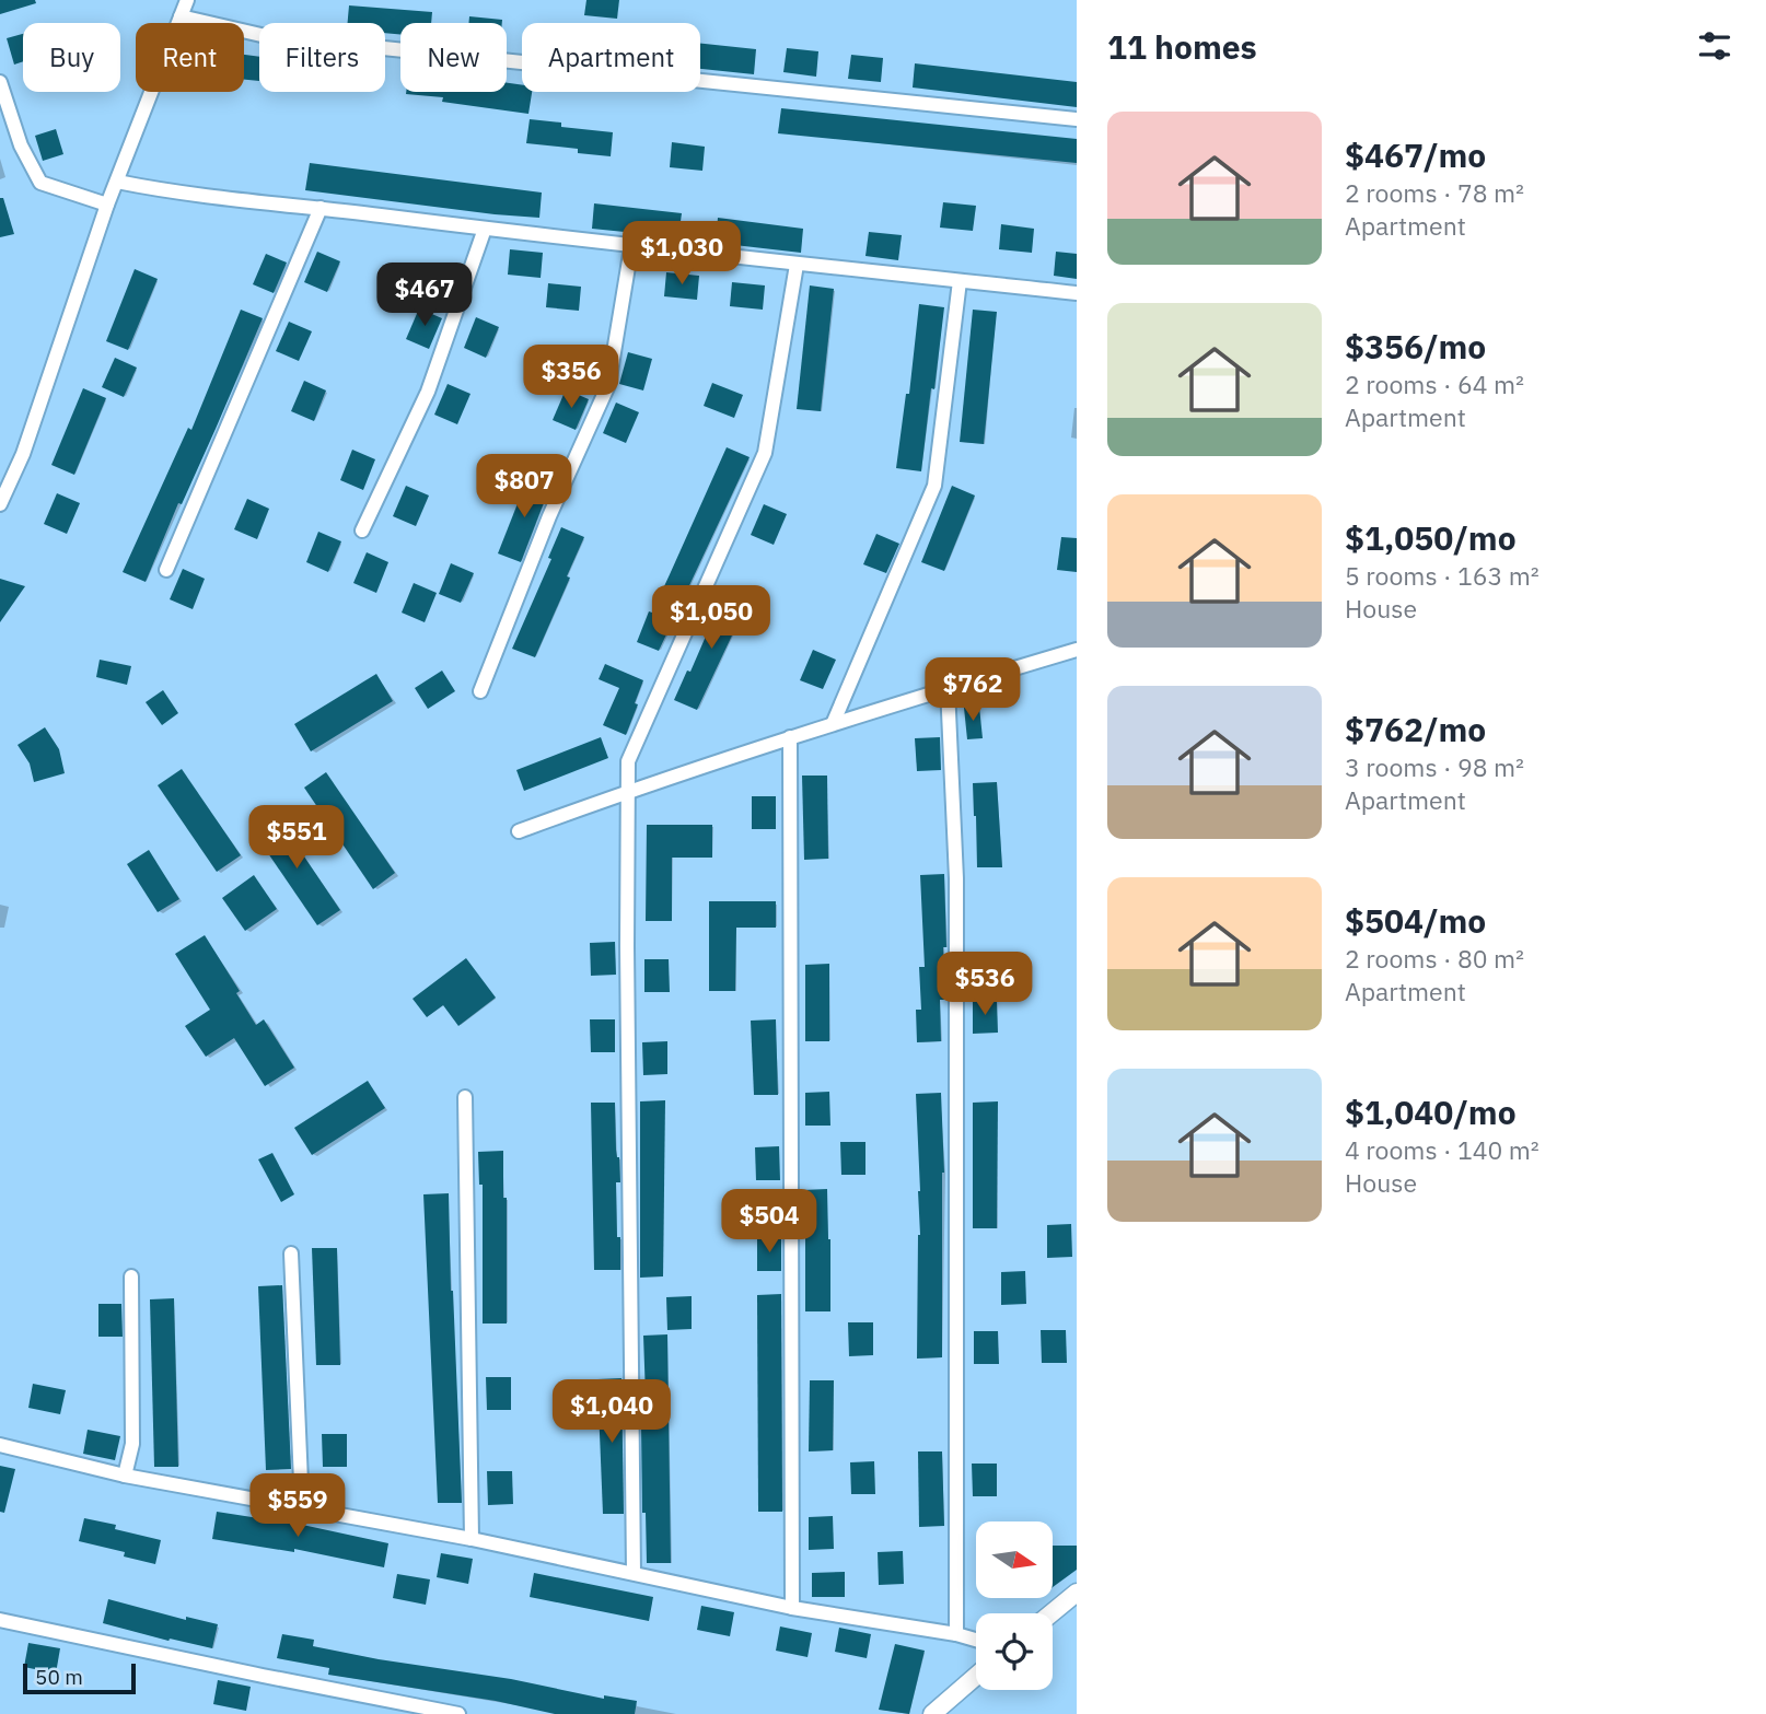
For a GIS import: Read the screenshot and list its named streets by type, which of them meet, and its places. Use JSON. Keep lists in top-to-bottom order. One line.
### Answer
{"scale_bar":"50 m","north":"right","page":{"heading":"11 homes","chip":["Buy","Rent","Filters","New","Apartment"],"list":[{"name":"$467/mo","note":"2 rooms · 78 m² · Apartment"},{"name":"$356/mo","note":"2 rooms · 64 m² · Apartment"},{"name":"$1,050/mo","note":"5 rooms · 163 m² · House"},{"name":"$762/mo","note":"3 rooms · 98 m² · Apartment"},{"name":"$504/mo","note":"2 rooms · 80 m² · Apartment"},{"name":"$1,040/mo","note":"4 rooms · 140 m² · House"}],"price":["$1,030","$467","$356","$807","$1,050","$762","$551","$536","$504","$1,040","$559"],"scale":"50 m"}}
